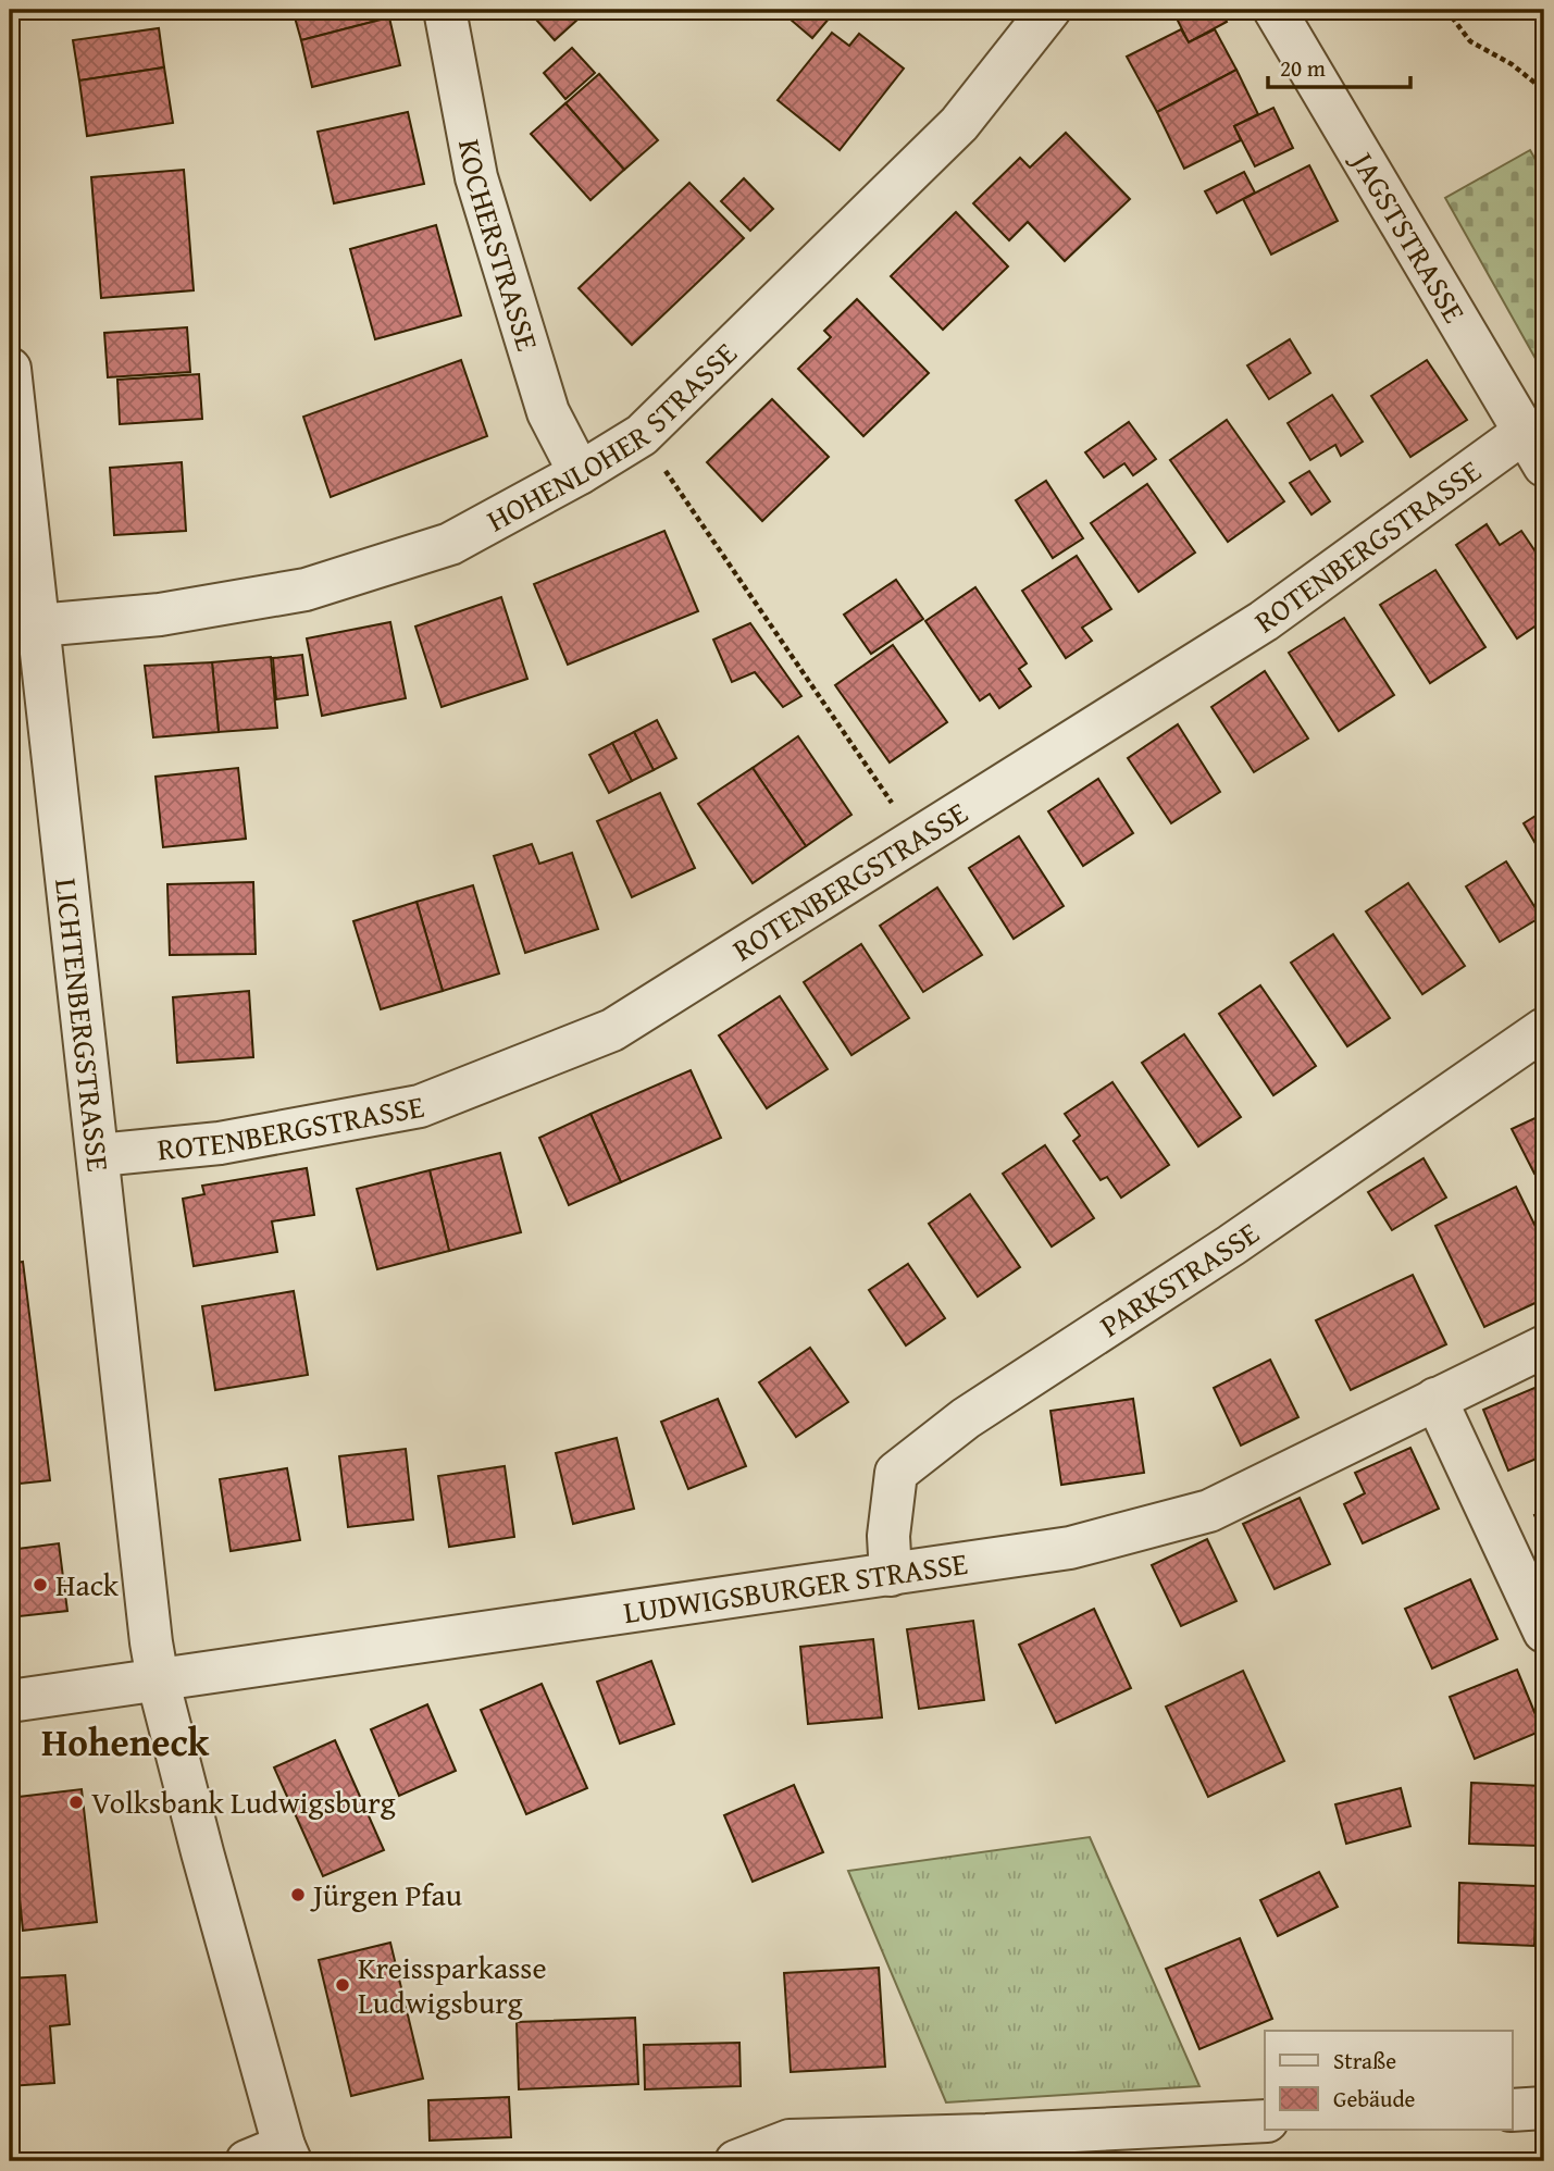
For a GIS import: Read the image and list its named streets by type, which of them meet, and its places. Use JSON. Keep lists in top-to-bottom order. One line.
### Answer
{"streets":{"street":["JAGSTSTRASSE","KOCHERSTRASSE","HOHENLOHER STRASSE","ROTENBERGSTRASSE","LICHTENBERGSTRASSE","PARKSTRASSE","LUDWIGSBURGER STRASSE"]},"crossings":[["JAGSTSTRASSE","ROTENBERGSTRASSE"],["KOCHERSTRASSE","HOHENLOHER STRASSE"],["HOHENLOHER STRASSE","LICHTENBERGSTRASSE"],["ROTENBERGSTRASSE","LICHTENBERGSTRASSE"],["LICHTENBERGSTRASSE","LUDWIGSBURGER STRASSE"],["PARKSTRASSE","LUDWIGSBURGER STRASSE"]],"districts":["Hoheneck"],"places":["Hack","Volksbank Ludwigsburg","Jürgen Pfau","Kreissparkasse Ludwigsburg"],"legend":["Straße","Gebäude"],"scale_bar":"20 m"}
